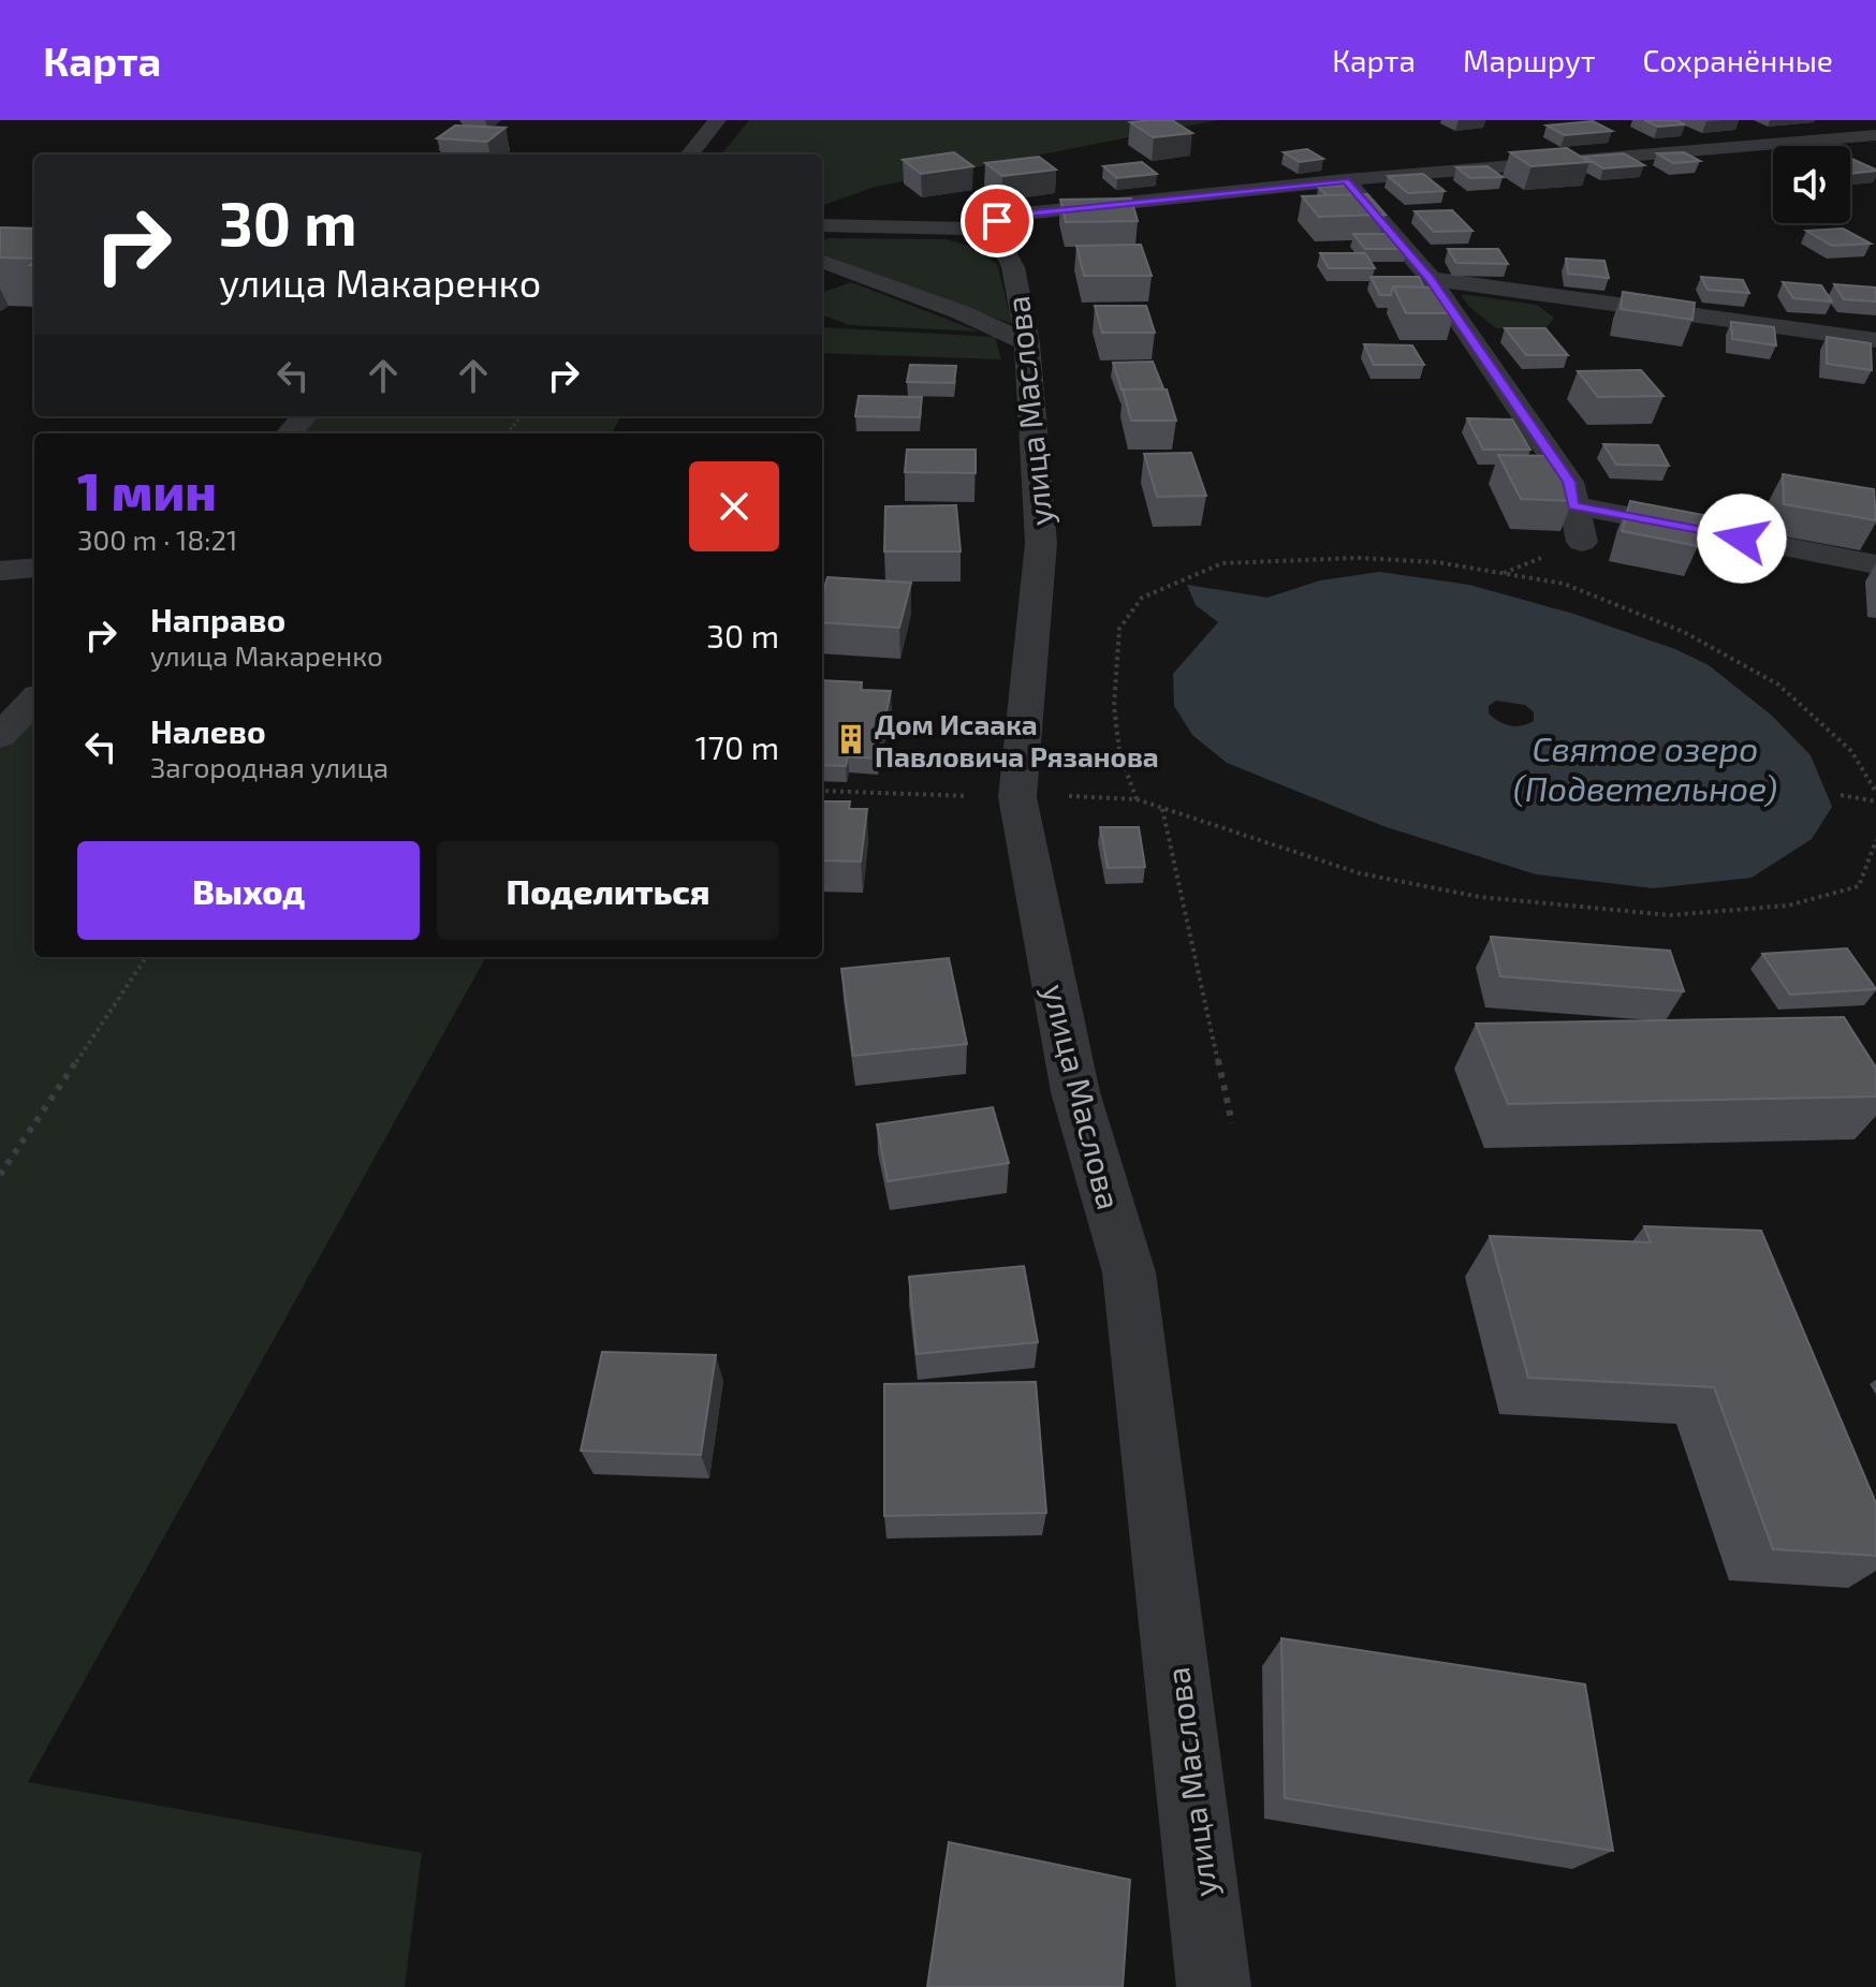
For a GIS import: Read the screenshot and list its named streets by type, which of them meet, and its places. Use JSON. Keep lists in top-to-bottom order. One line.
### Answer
{"streets":{"street":["улица Маслова"]},"water":["Святое озеро (Подветельное)"],"places":{"building":["Дом Исаака Павловича Рязанова"]},"page":{"header":"Карта","nav":["Карта","Маршрут","Сохранённые"],"turn":["30 m","улица Макаренко"],"heading":["1 мин","300 m · 18:21"],"list":[{"name":"Направо","note":"улица Макаренко","value":"30 m"},{"name":"Налево","note":"Загородная улица","value":"170 m"}],"buttons":["Выход","Поделиться"]}}
